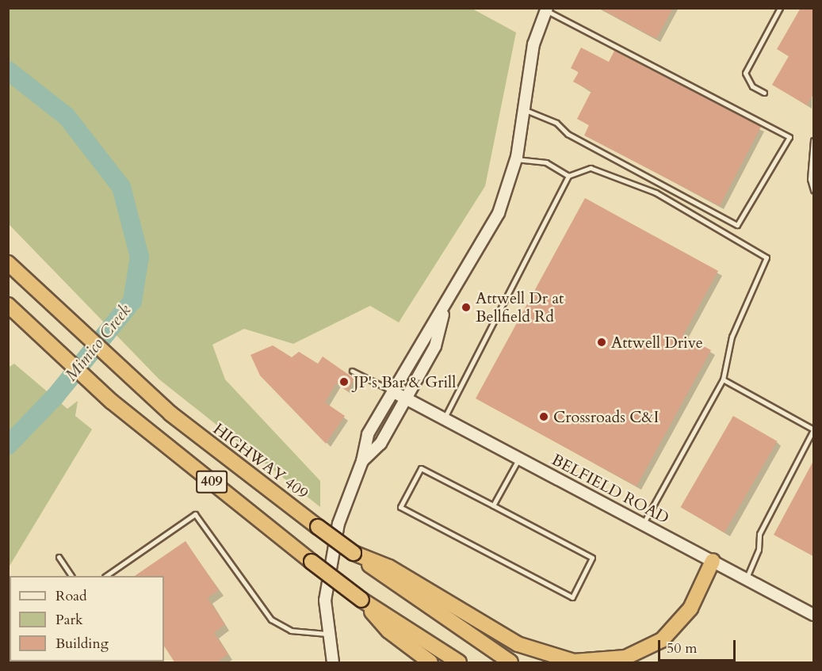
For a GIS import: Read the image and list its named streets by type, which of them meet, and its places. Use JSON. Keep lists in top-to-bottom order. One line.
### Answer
{"streets":{"highway":["HIGHWAY 409","409"],"main road":["BELFIELD ROAD"]},"water":["Mimico Creek"],"places":["Attwell Dr at Bellfield Rd","Attwell Drive","JP's Bar & Grill","Crossroads C&I"],"legend":["Road","Park","Building"],"scale_bar":"50 m"}
